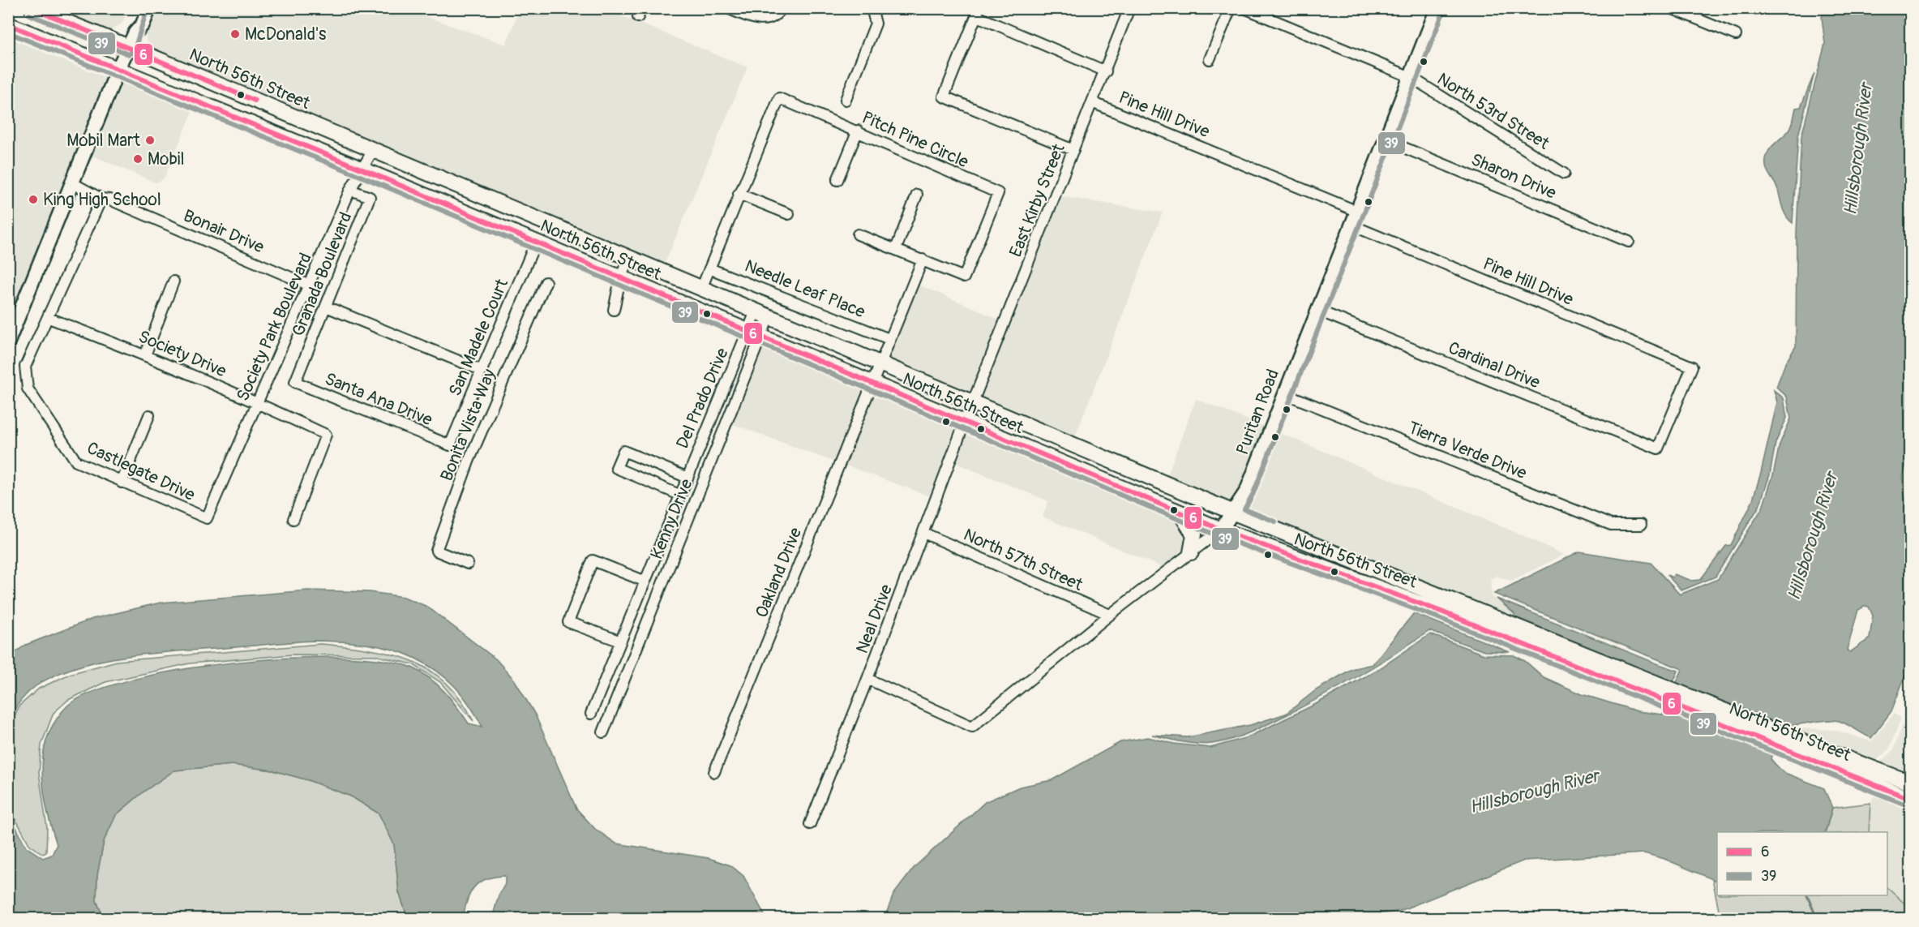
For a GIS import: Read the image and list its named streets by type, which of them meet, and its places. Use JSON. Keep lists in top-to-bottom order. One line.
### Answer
{"streets":{"main road":["North 56th Street"],"street":["North 53rd Street","Pine Hill Drive","Pitch Pine Circle","Sharon Drive","East Kirby Street","Bonair Drive","Granada Boulevard","Needle Leaf Place","Society Park Boulevard","San Madele Court","Society Drive","Cardinal Drive","Del Prado Drive","Santa Ana Drive","Puritan Road","Bonita Vista Way","Tierra Verde Drive","Castlegate Drive","Kenny Drive","North 57th Street","Oakland Drive","Neal Drive"]},"crossings":[["North 56th Street","Pitch Pine Circle"],["North 56th Street","East Kirby Street"],["North 56th Street","Society Park Boulevard"],["North 56th Street","San Madele Court"],["North 56th Street","Del Prado Drive"],["North 56th Street","Puritan Road"],["North 56th Street","Kenny Drive"],["North 56th Street","Oakland Drive"],["North 56th Street","Neal Drive"],["North 53rd Street","Puritan Road"],["Pine Hill Drive","East Kirby Street"],["Pine Hill Drive","Cardinal Drive"],["Pine Hill Drive","Puritan Road"],["Pitch Pine Circle","Needle Leaf Place"],["Sharon Drive","Puritan Road"],["East Kirby Street","Neal Drive"],["Bonair Drive","Society Park Boulevard"],["Bonair Drive","Castlegate Drive"],["Granada Boulevard","Society Park Boulevard"],["Granada Boulevard","Santa Ana Drive"],["Society Park Boulevard","Society Drive"],["Society Park Boulevard","Castlegate Drive"],["San Madele Court","Santa Ana Drive"],["Society Drive","Castlegate Drive"],["Cardinal Drive","Puritan Road"],["Del Prado Drive","Kenny Drive"],["Puritan Road","Tierra Verde Drive"],["Puritan Road","North 57th Street"],["Puritan Road","Neal Drive"],["North 57th Street","Neal Drive"]],"water":["Hillsborough River"],"places":["McDonald's","Mobil Mart","Mobil","King High School"],"lines":["transit line 6","transit line 39"],"legend":["6","39"]}
